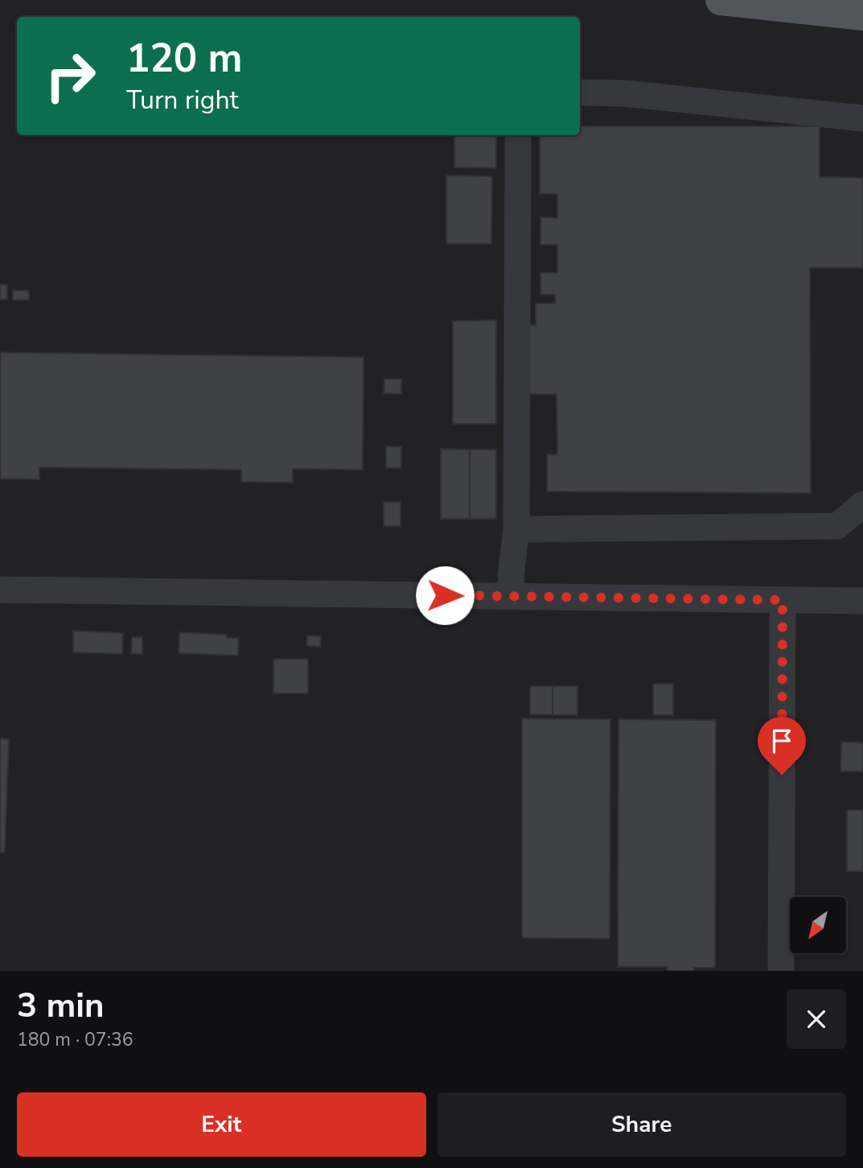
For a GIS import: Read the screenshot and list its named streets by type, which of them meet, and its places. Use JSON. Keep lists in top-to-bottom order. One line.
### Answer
{"north":"bottom left","page":{"turn":["120 m","Turn right"],"heading":["3 min","180 m · 07:36"],"buttons":["Exit","Share"]}}
